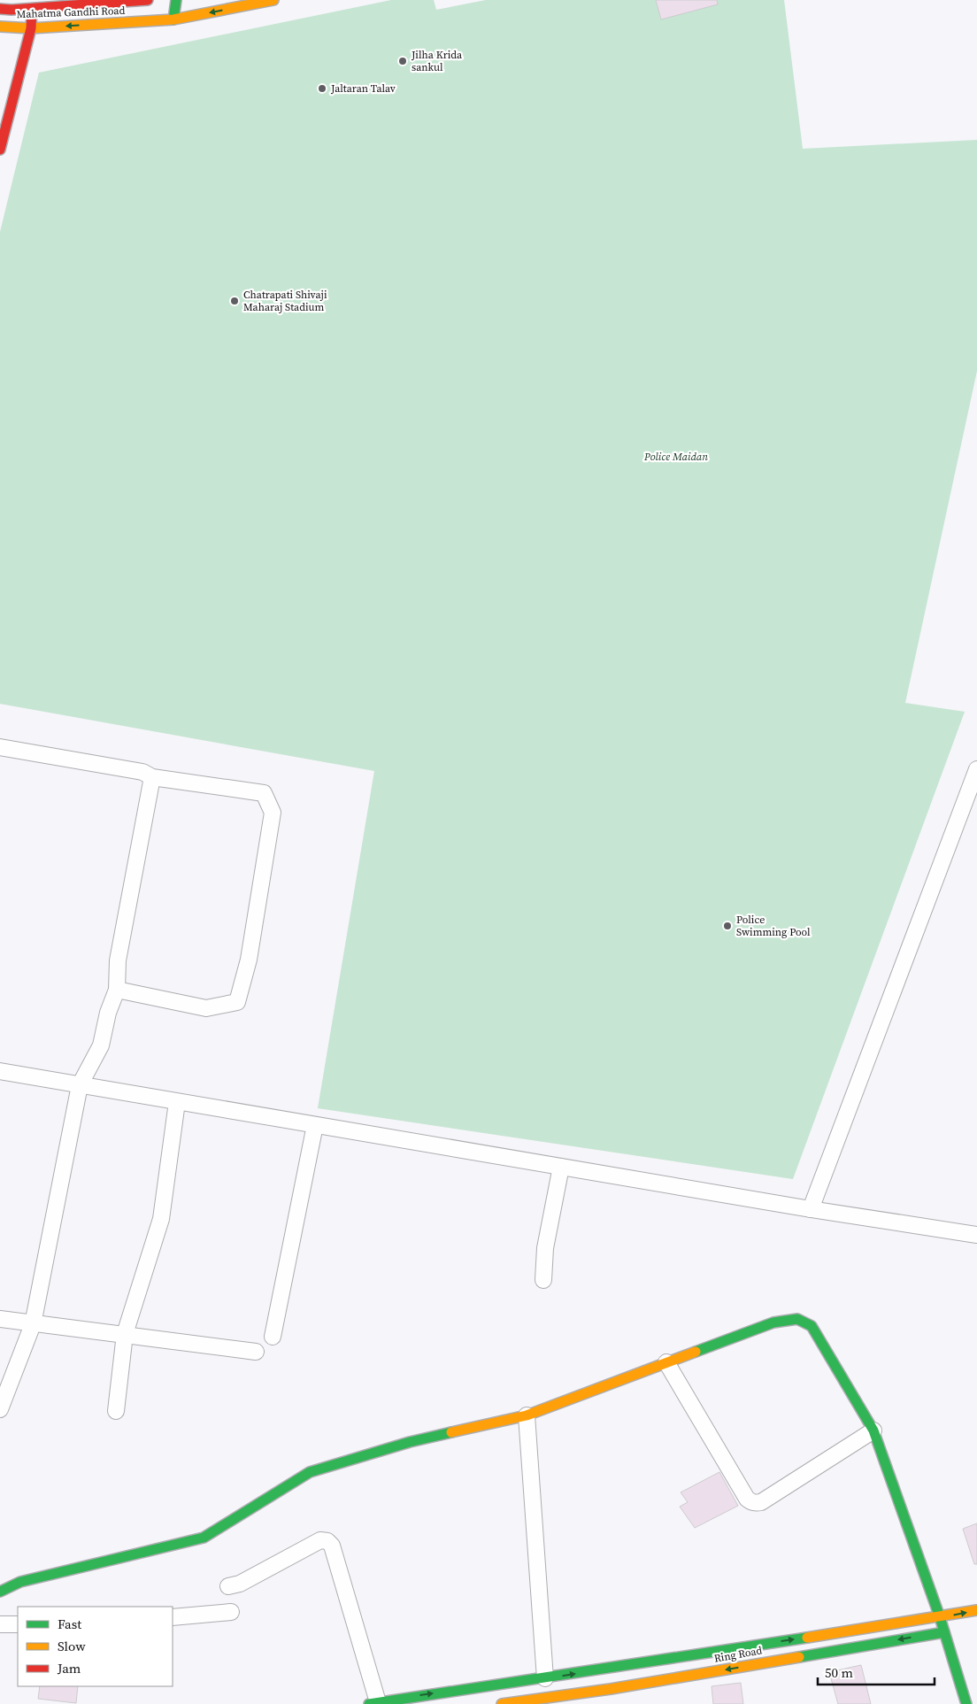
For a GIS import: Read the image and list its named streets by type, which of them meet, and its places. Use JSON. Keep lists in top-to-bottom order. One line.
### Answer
{"streets":{"main road":["Mahatma Gandhi Road","Ring Road"]},"parks":["Police Maidan"],"places":["Jilha Krida sankul","Jaltaran Talav","Chatrapati Shivaji Maharaj Stadium","Police Swimming Pool"],"legend":["Fast","Slow","Jam"],"scale_bar":"50 m"}
